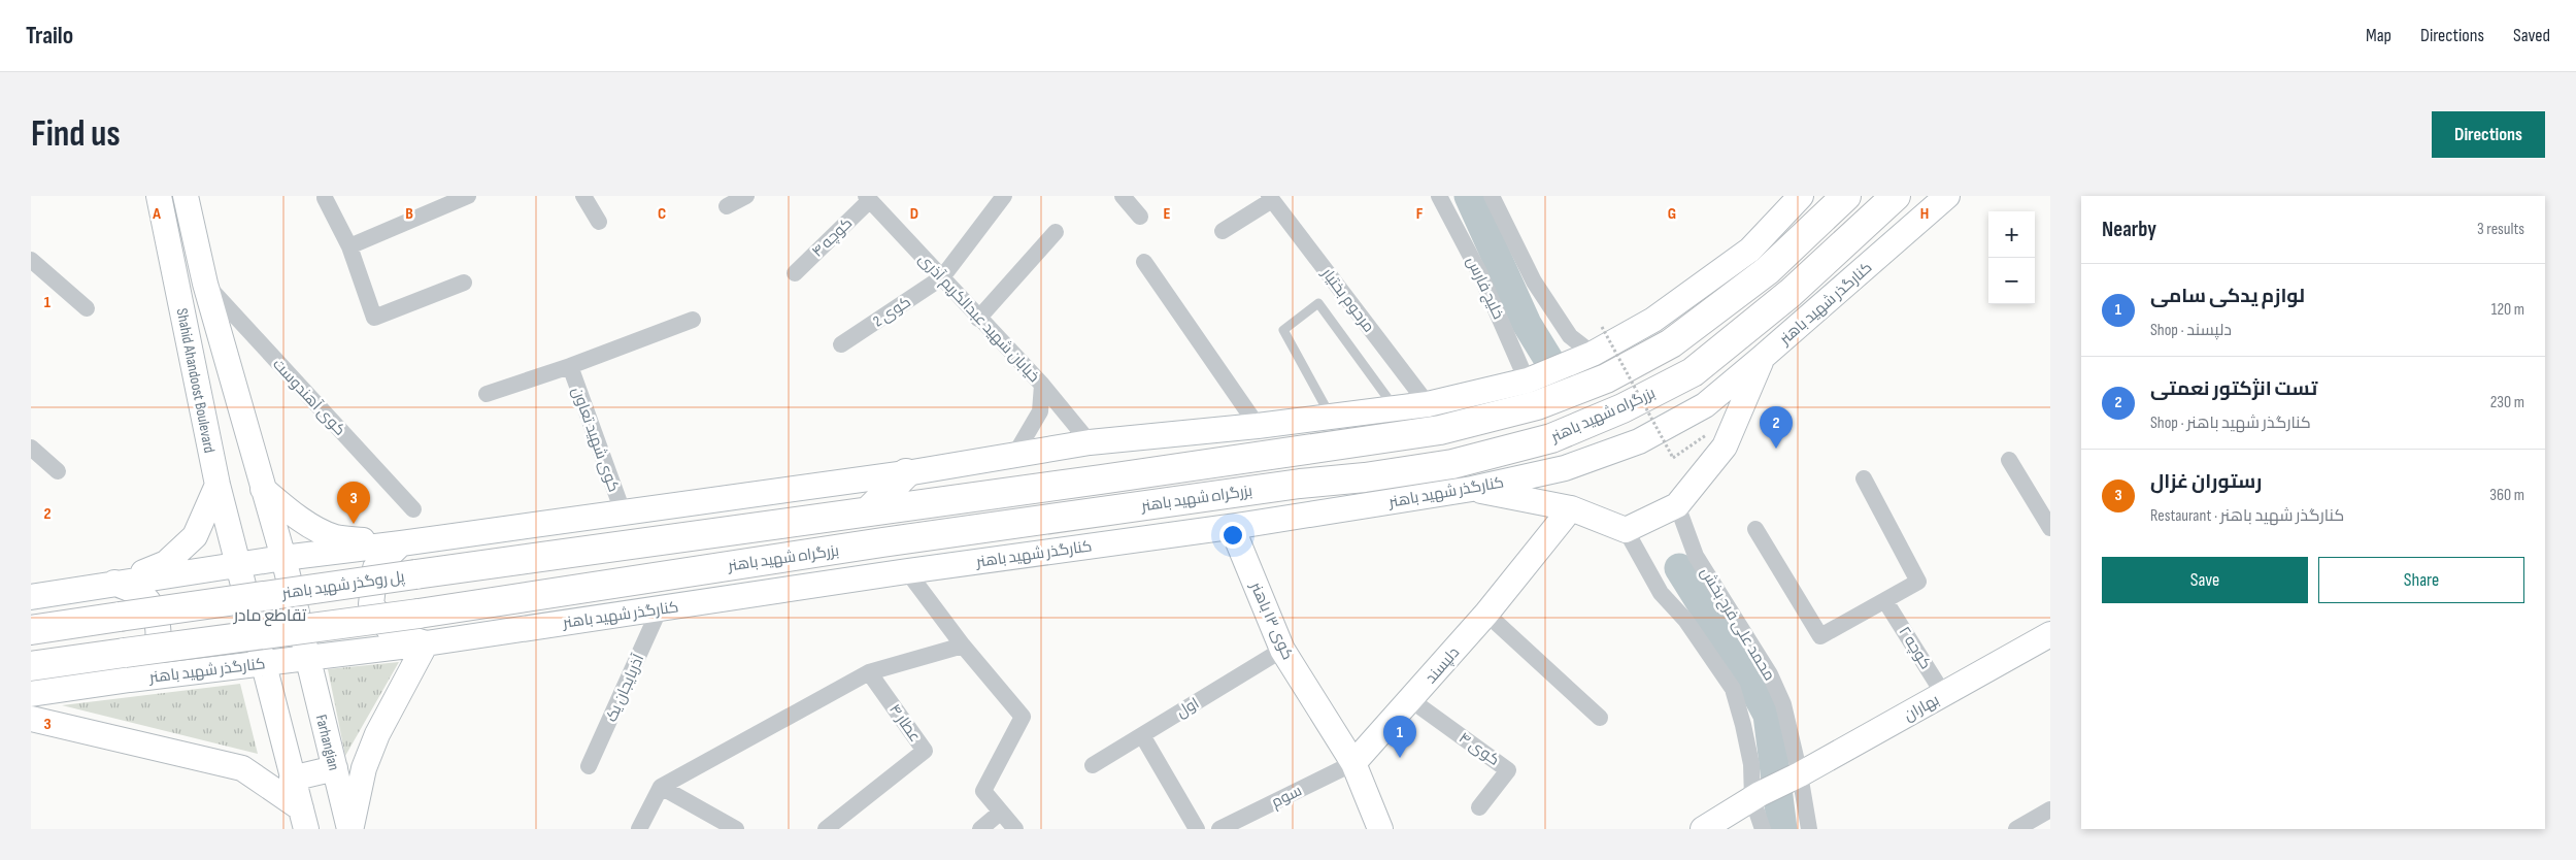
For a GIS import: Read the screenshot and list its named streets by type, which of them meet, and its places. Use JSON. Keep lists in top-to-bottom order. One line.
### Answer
{"streets":{"highway":["بزرگراه شهید باهنر","پل روگذر شهید باهنر"],"main road":["کنارگذر شهید باهنر","Shahid Ahandoost Boulevard","کوی ۱۳ باهنر","دلپسند","بهاران","Farhangian"],"street":["کوچه ۴","خلیج فارس","مرحوم بختیار","کوی 2","خیابان شهید عبدالکریم آذری","کوی آهندوست","کوی شهید تعاون","محمد علی فرح بخش","کوچه ۲","آذربایجان یک","اول","عطار ۴","کوی ۴","سوم"]},"crossings":[["کوچه ۴","خیابان شهید عبدالکریم آذری"],["خلیج فارس","بزرگراه شهید باهنر"],["کنارگذر شهید باهنر","Shahid Ahandoost Boulevard"],["کنارگذر شهید باهنر","کوی ۱۳ باهنر"],["کنارگذر شهید باهنر","آذربایجان یک"],["کنارگذر شهید باهنر","Farhangian"],["کوی 2","خیابان شهید عبدالکریم آذری"],["Shahid Ahandoost Boulevard","کوی آهندوست"],["Shahid Ahandoost Boulevard","Farhangian"],["بزرگراه شهید باهنر","پل روگذر شهید باهنر"],["کوی ۱۳ باهنر","دلپسند"],["کوی ۱۳ باهنر","اول"],["کوی ۱۳ باهنر","سوم"],["محمد علی فرح بخش","بهاران"],["کوچه ۲","بهاران"],["دلپسند","کوی ۴"],["دلپسند","سوم"]],"districts":["تقاطع مادر"],"page":{"header":"Trailo","nav":["Map","Directions","Saved"],"buttons":["Directions",["Save","Share"]],"title":"Find us","heading":["Nearby","3 results"],"map_buttons":["+","−"],"list":[{"mark":"1","name":"لوازم یدکی سامی","note":"Shop · دلپسند","value":"120 m"},{"mark":"2","name":"تست انژکتور نعمتی","note":"Shop · کنارگذر شهید باهنر","value":"230 m"},{"mark":"3","name":"رستوران غزال","note":"Restaurant · کنارگذر شهید باهنر","value":"360 m"}],"pins":["2","3","1"]},"grid":{"columns":["A","B","C","D","E","F","G","H"],"rows":["1","2","3"]}}
